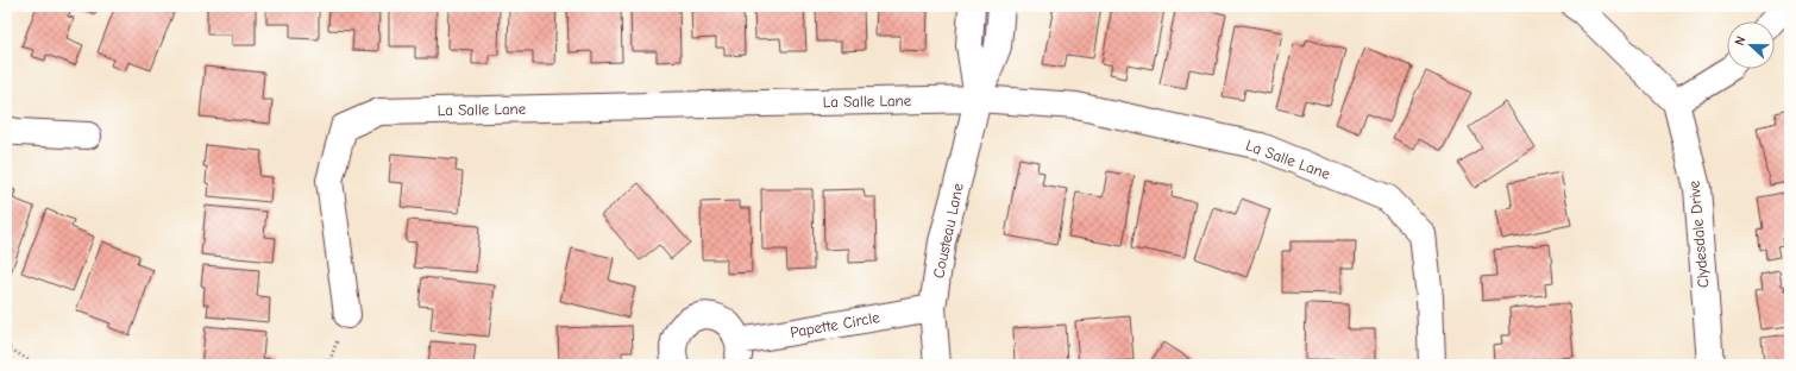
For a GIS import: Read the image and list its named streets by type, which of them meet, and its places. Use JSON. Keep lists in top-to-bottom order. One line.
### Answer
{"streets":{"street":["La Salle Lane","Cousteau Lane","Clydesdale Drive","Papette Circle"]},"crossings":[["La Salle Lane","Cousteau Lane"],["Cousteau Lane","Papette Circle"]],"north":"left"}
